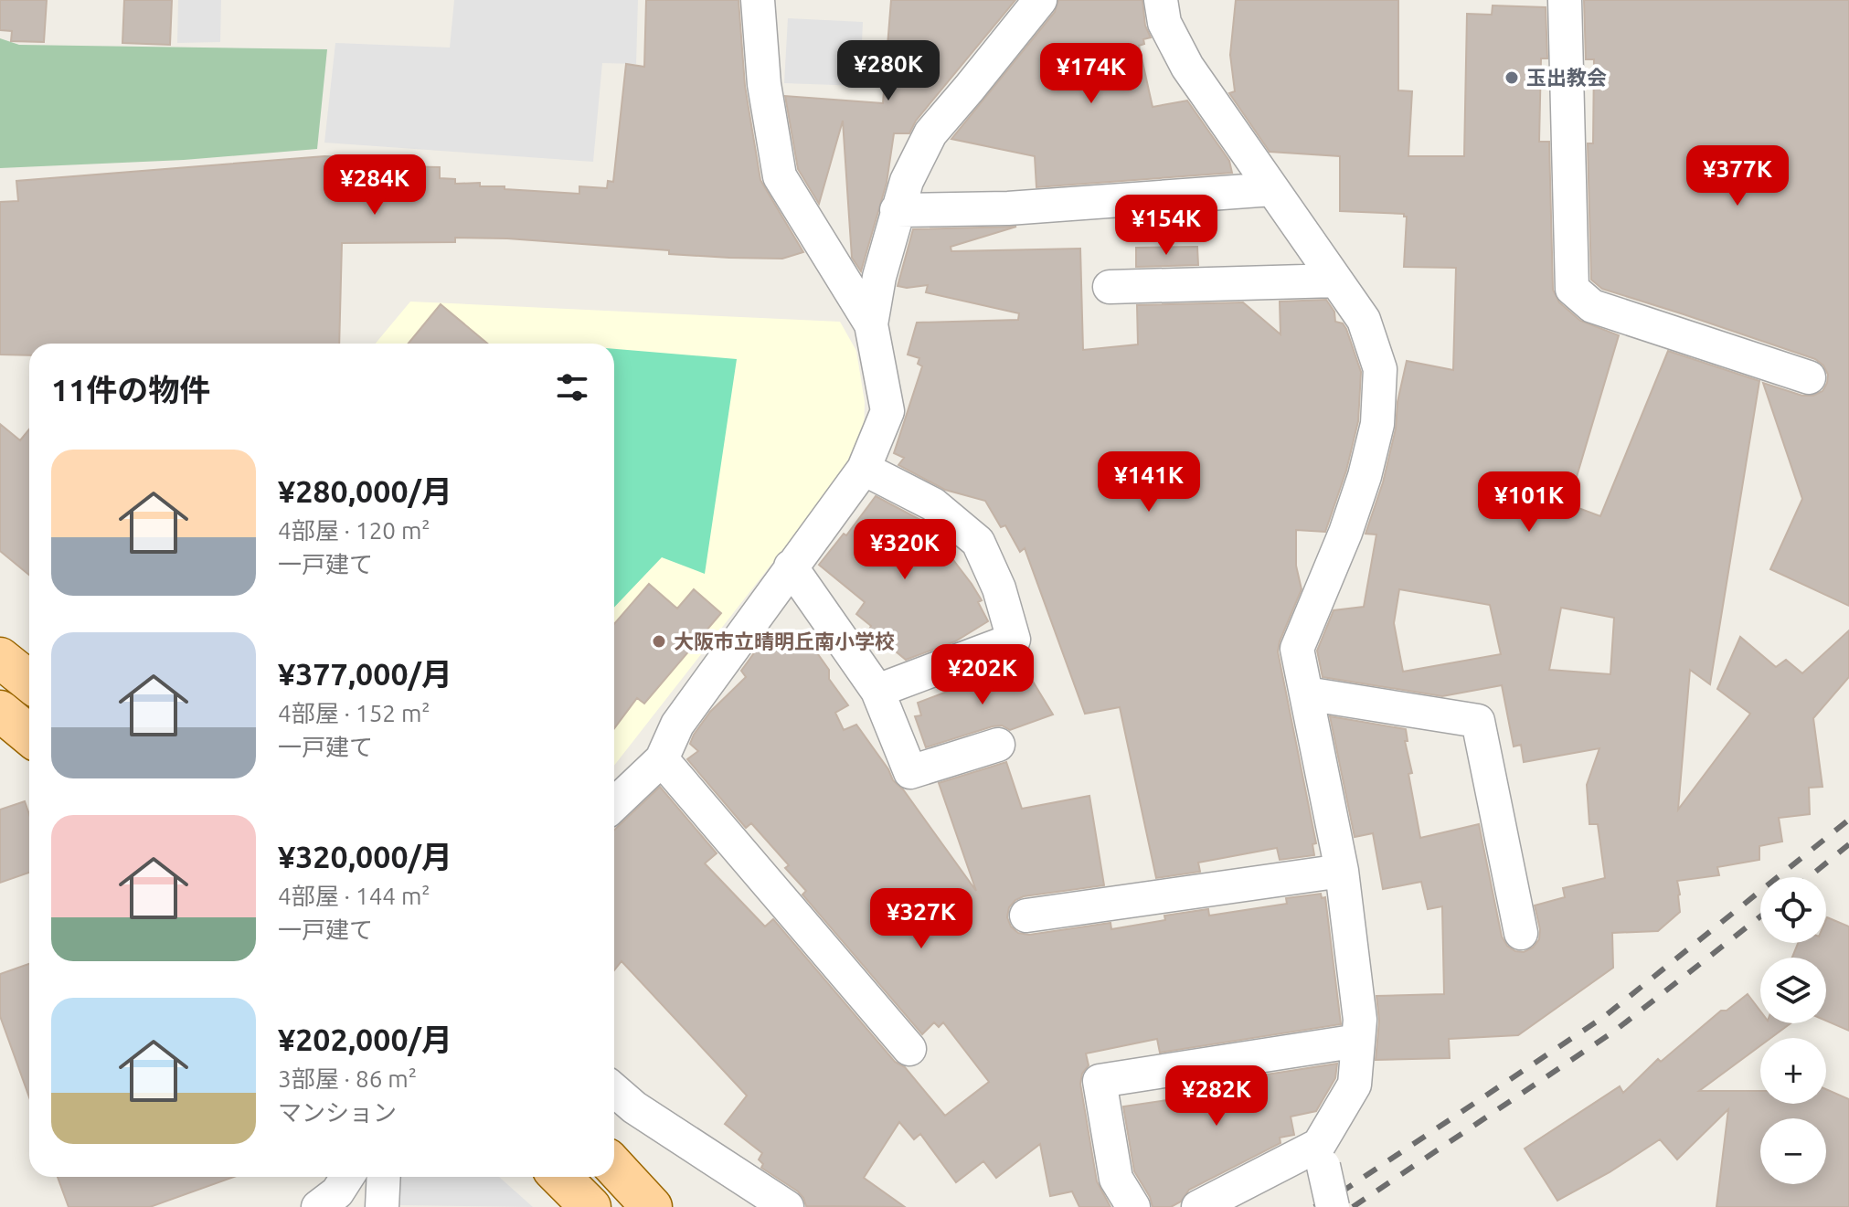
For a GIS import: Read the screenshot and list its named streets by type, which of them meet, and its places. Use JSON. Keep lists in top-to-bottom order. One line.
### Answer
{"places":["玉出教会","大阪市立晴明丘南小学校"],"page":{"price":["¥280K","¥174K","¥377K","¥284K","¥154K","¥141K","¥101K","¥320K","¥202K","¥327K","¥282K"],"heading":"11件の物件","list":[{"name":"¥280,000/月","note":"4部屋 · 120 m² · 一戸建て"},{"name":"¥377,000/月","note":"4部屋 · 152 m² · 一戸建て"},{"name":"¥320,000/月","note":"4部屋 · 144 m² · 一戸建て"},{"name":"¥202,000/月","note":"3部屋 · 86 m² · マンション"}],"map_buttons":["+","−"]}}
